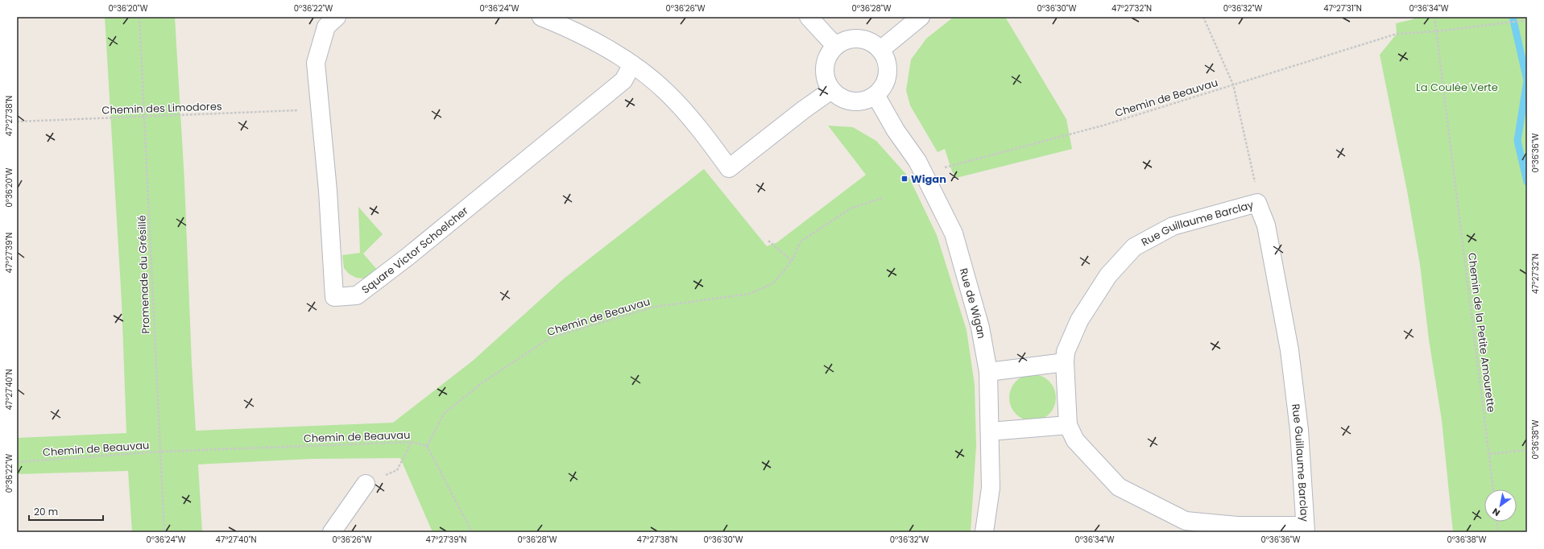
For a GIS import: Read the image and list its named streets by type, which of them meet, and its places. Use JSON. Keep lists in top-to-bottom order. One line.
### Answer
{"streets":{"street":["Rue Guillaume Barclay","Square Victor Schoelcher","Rue de Wigan"],"path":["Chemin de Beauvau","Chemin des Limodores","Promenade du Grésillé","Chemin de la Petite Amourette"]},"crossings":[["Chemin de Beauvau","Promenade du Grésillé"],["Chemin de Beauvau","Chemin de la Petite Amourette"],["Chemin des Limodores","Promenade du Grésillé"]],"parks":["La Coulée Verte"],"places":{"transit":["Wigan"]},"scale_bar":"20 m","north":"bottom left","coordinates":["0°36'20\"W","0°36'22\"W","0°36'24\"W","0°36'26\"W","0°36'28\"W","0°36'30\"W","47°27'32\"N","0°36'32\"W","47°27'31\"N","0°36'34\"W","47°27'38\"N","0°36'36\"W","47°27'39\"N","47°27'40\"N","0°36'38\"W"]}
